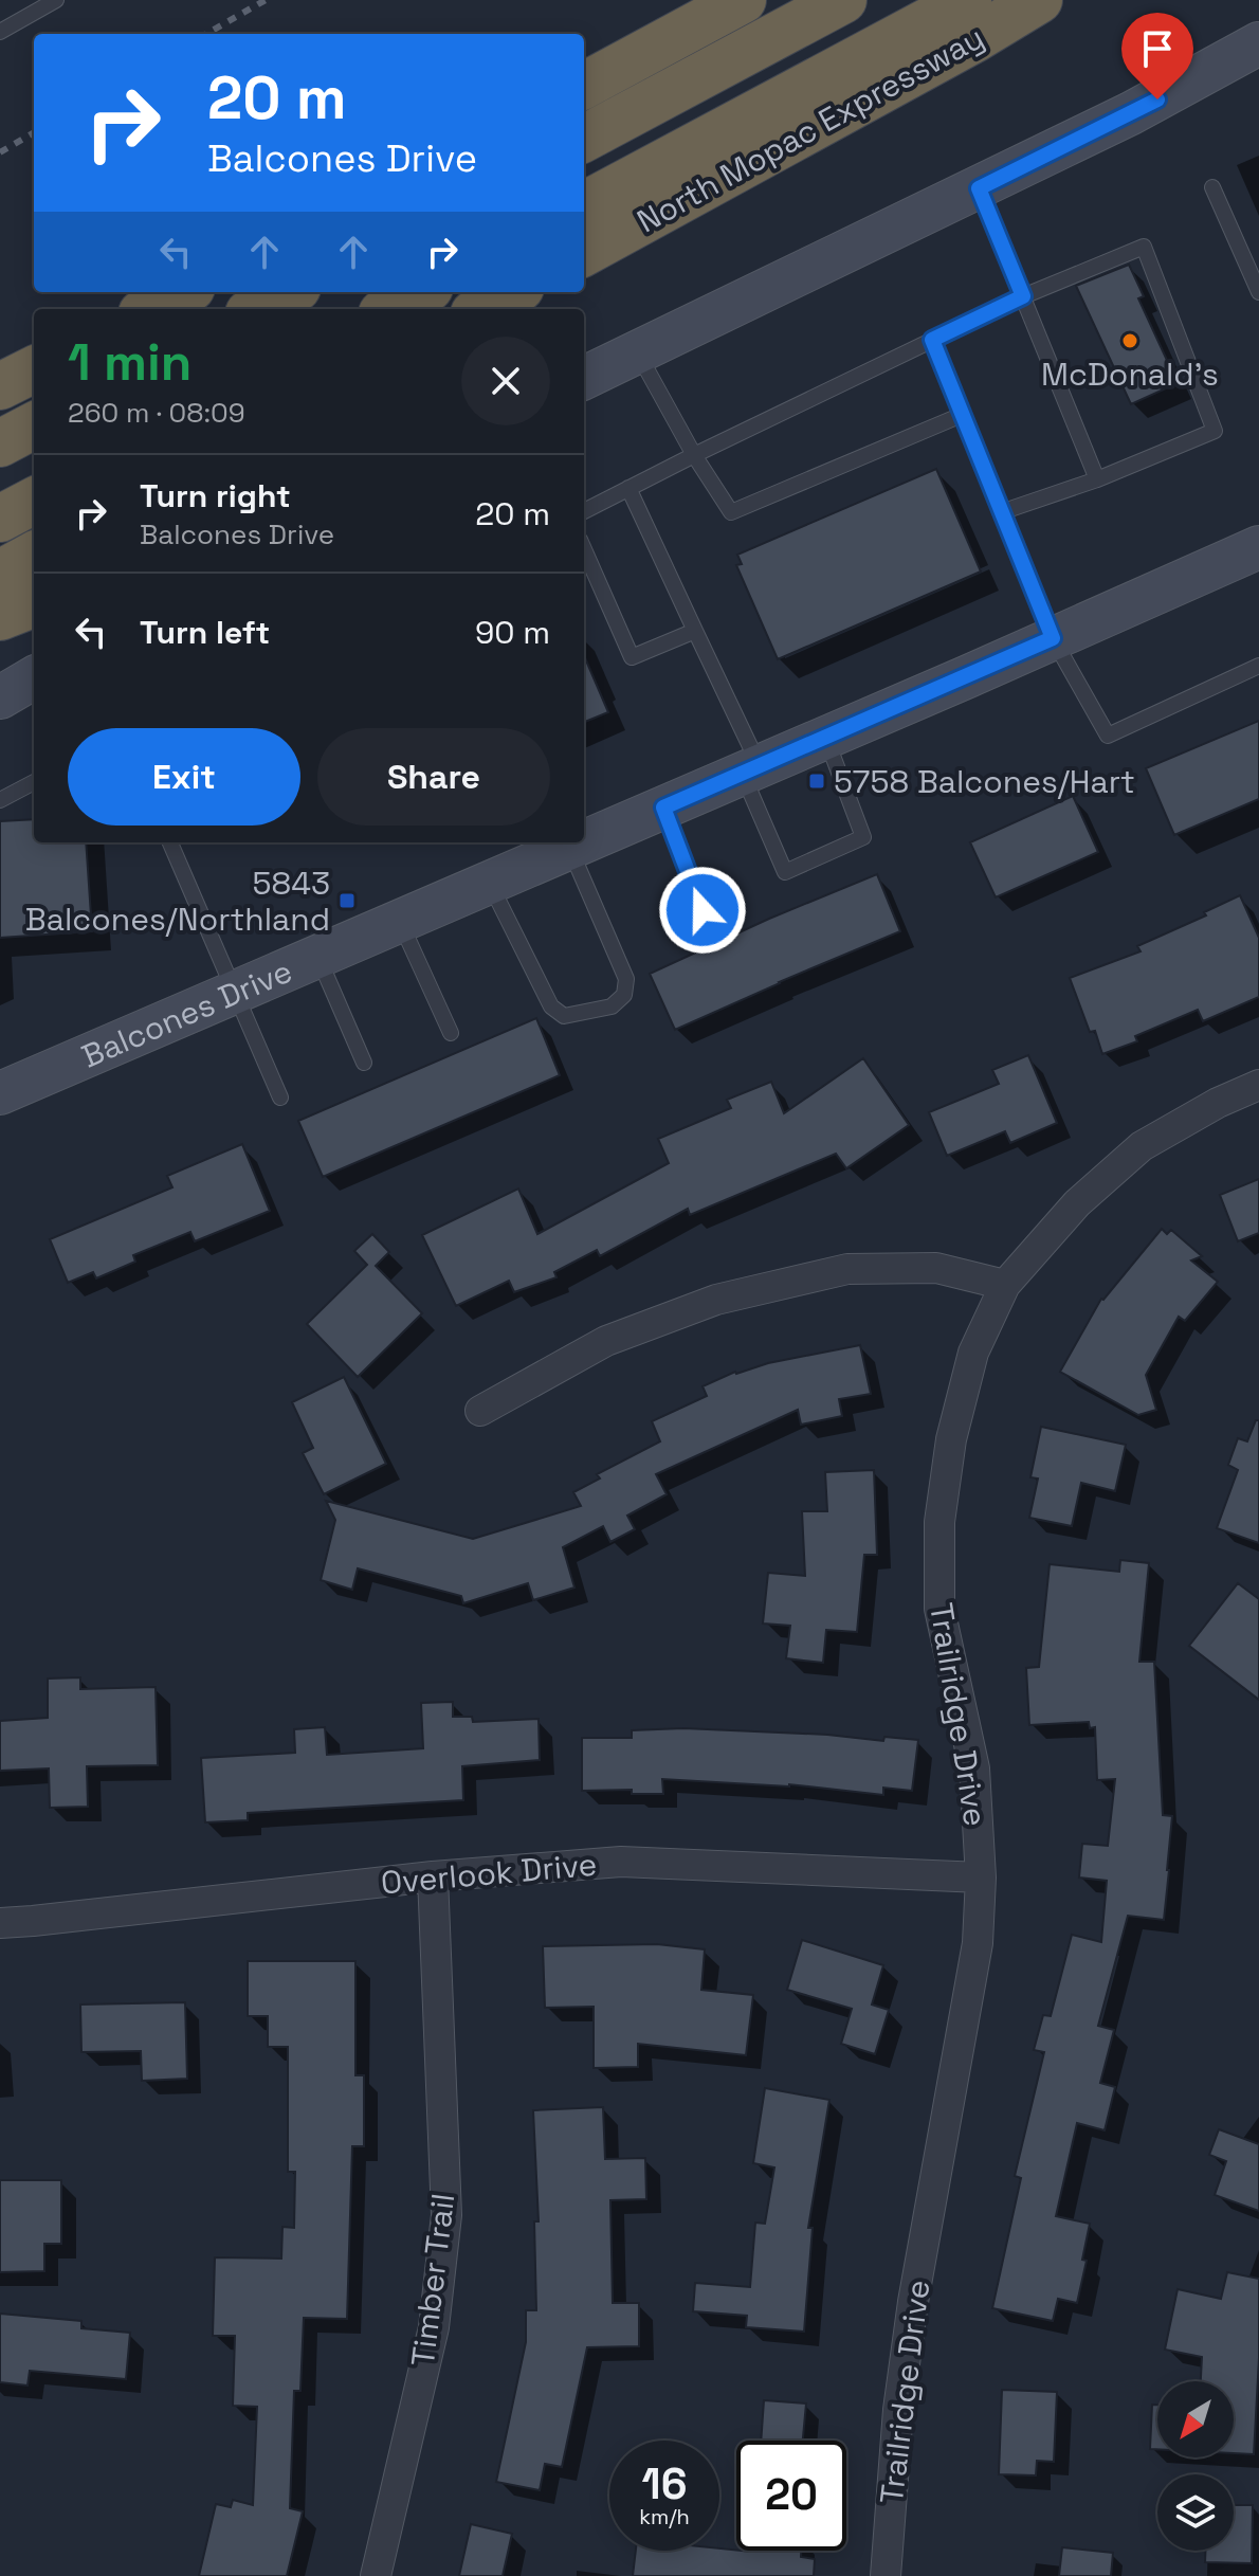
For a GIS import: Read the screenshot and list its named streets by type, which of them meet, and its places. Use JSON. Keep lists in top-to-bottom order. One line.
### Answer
{"streets":{"highway":["North Mopac Expressway"],"street":["Balcones Drive","Trailridge Drive","Overlook Drive","Timber Trail"]},"crossings":[["Trailridge Drive","Overlook Drive"],["Overlook Drive","Timber Trail"]],"places":{"other":["McDonald's"],"transit":["5758 Balcones/Hart","5843 Balcones/Northland"]},"north":"bottom left","page":{"turn":["20 m","Balcones Drive"],"heading":["1 min","260 m · 08:09"],"list":[{"name":"Turn right","note":"Balcones Drive","value":"20 m"},{"name":"Turn left","value":"90 m"}],"buttons":["Exit","Share"],"speed":"16 km/h","limit":"20"}}
